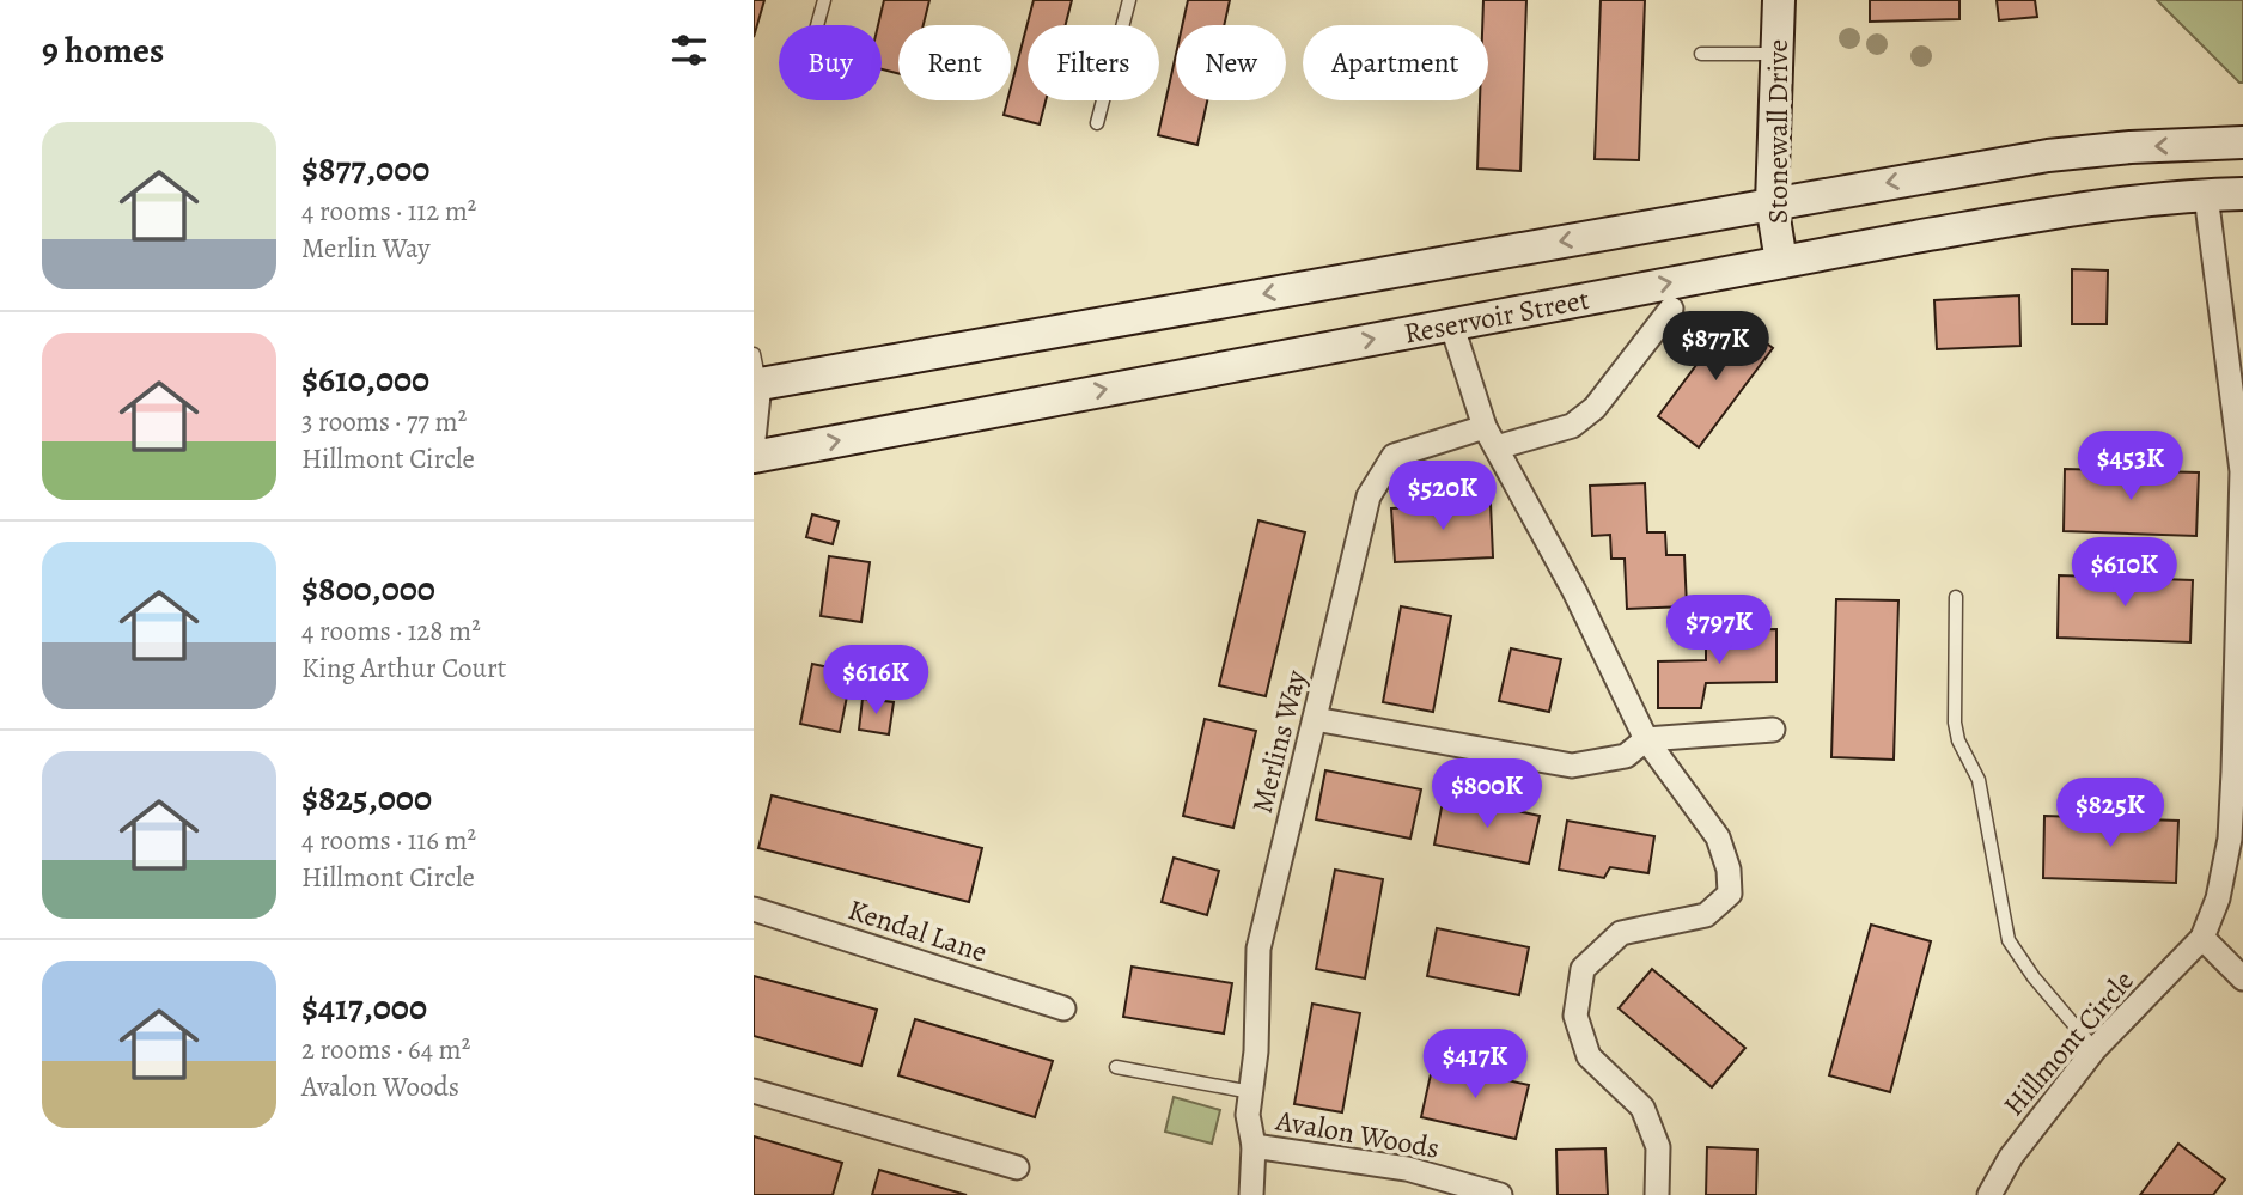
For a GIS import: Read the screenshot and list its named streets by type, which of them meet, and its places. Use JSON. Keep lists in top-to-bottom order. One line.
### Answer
{"streets":{"main road":["Stonewall Drive","Reservoir Street"],"street":["Merlins Way","Kendal Lane","Hillmont Circle","Avalon Woods"]},"crossings":[["Stonewall Drive","Reservoir Street"],["Reservoir Street","Hillmont Circle"],["Merlins Way","Avalon Woods"]],"page":{"heading":"9 homes","chip":["Buy","Rent","Filters","New","Apartment"],"list":[{"name":"$877,000","note":"4 rooms · 112 m² · Merlin Way"},{"name":"$610,000","note":"3 rooms · 77 m² · Hillmont Circle"},{"name":"$800,000","note":"4 rooms · 128 m² · King Arthur Court"},{"name":"$825,000","note":"4 rooms · 116 m² · Hillmont Circle"},{"name":"$417,000","note":"2 rooms · 64 m² · Avalon Woods"}],"price":["$877K","$453K","$520K","$610K","$797K","$616K","$800K","$825K","$417K"]}}
